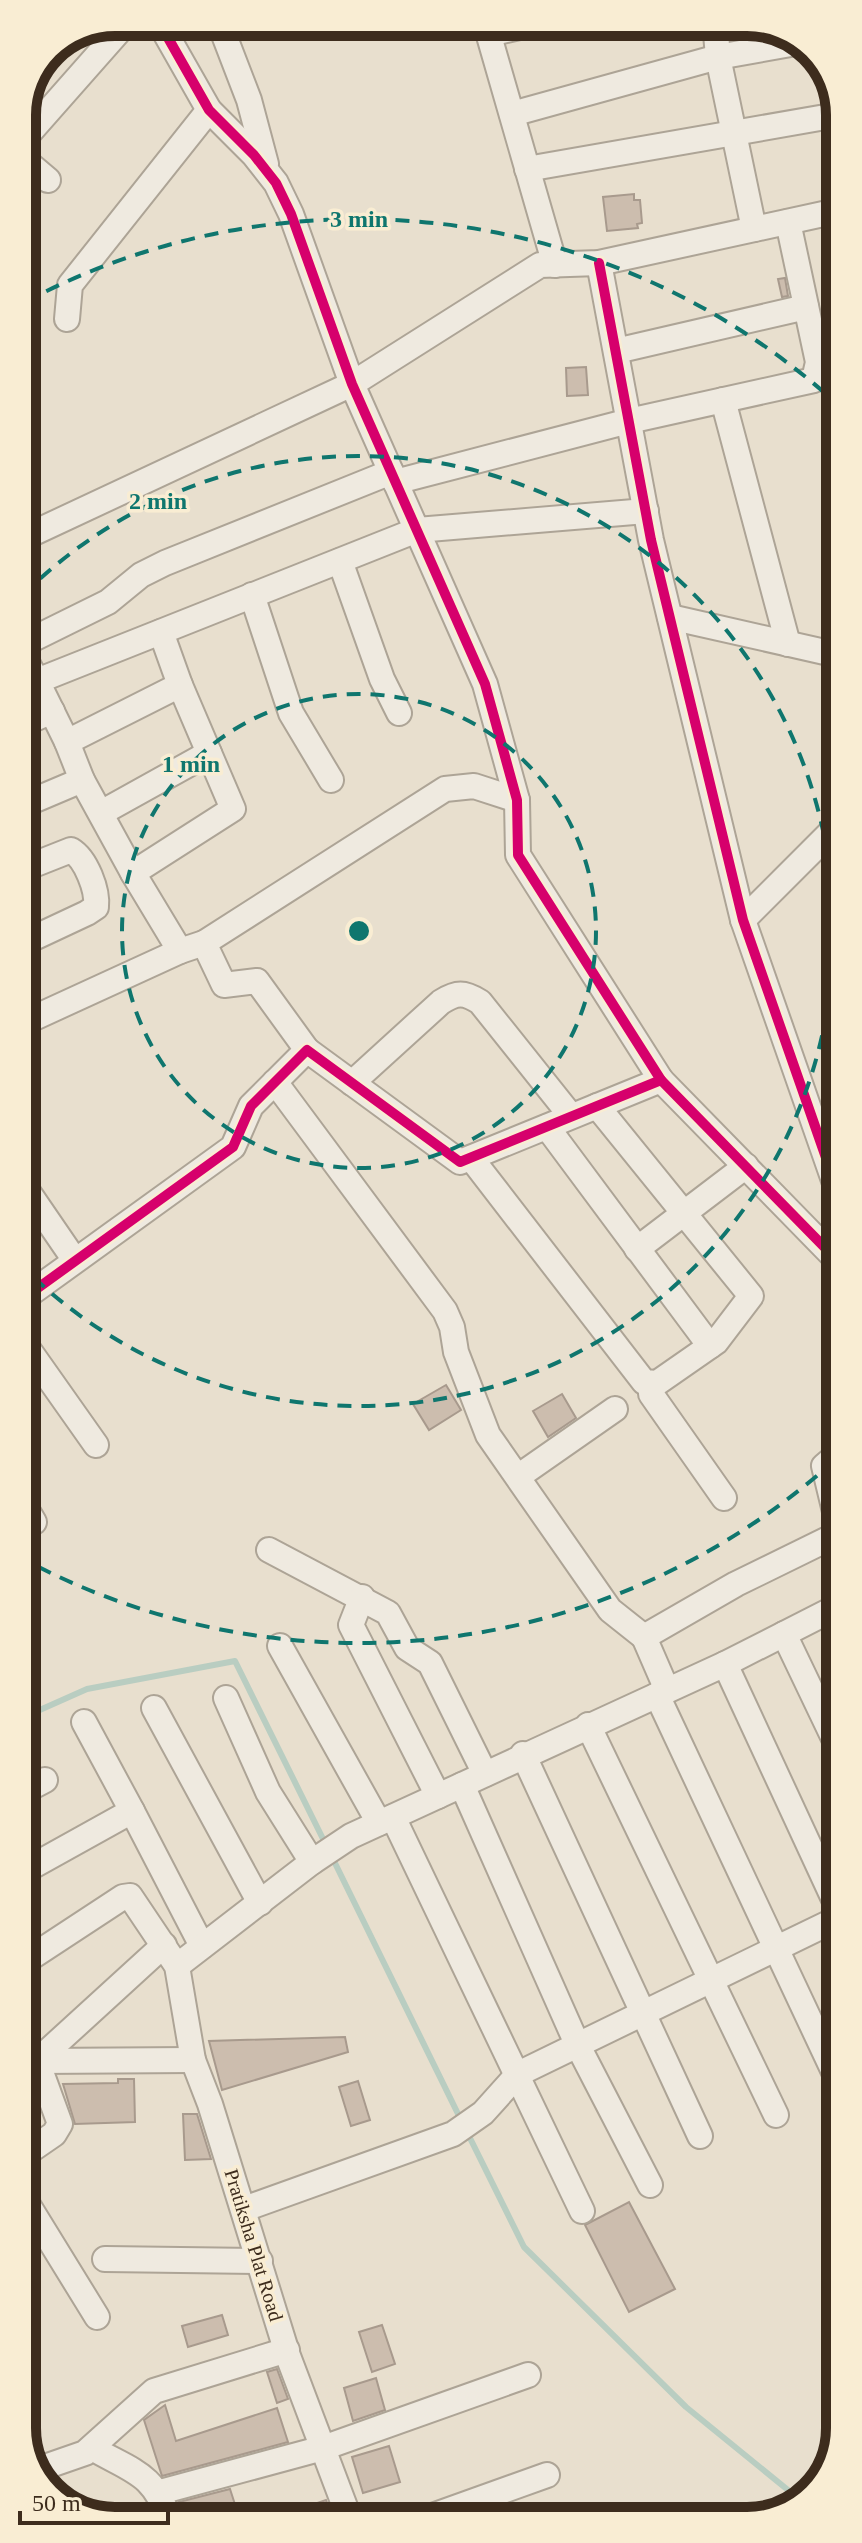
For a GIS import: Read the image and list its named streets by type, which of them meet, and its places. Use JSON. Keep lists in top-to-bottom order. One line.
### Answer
{"streets":{"street":["Pratiksha Plat Road"]},"scale_bar":"50 m","rings":["3 min","2 min","1 min"]}
